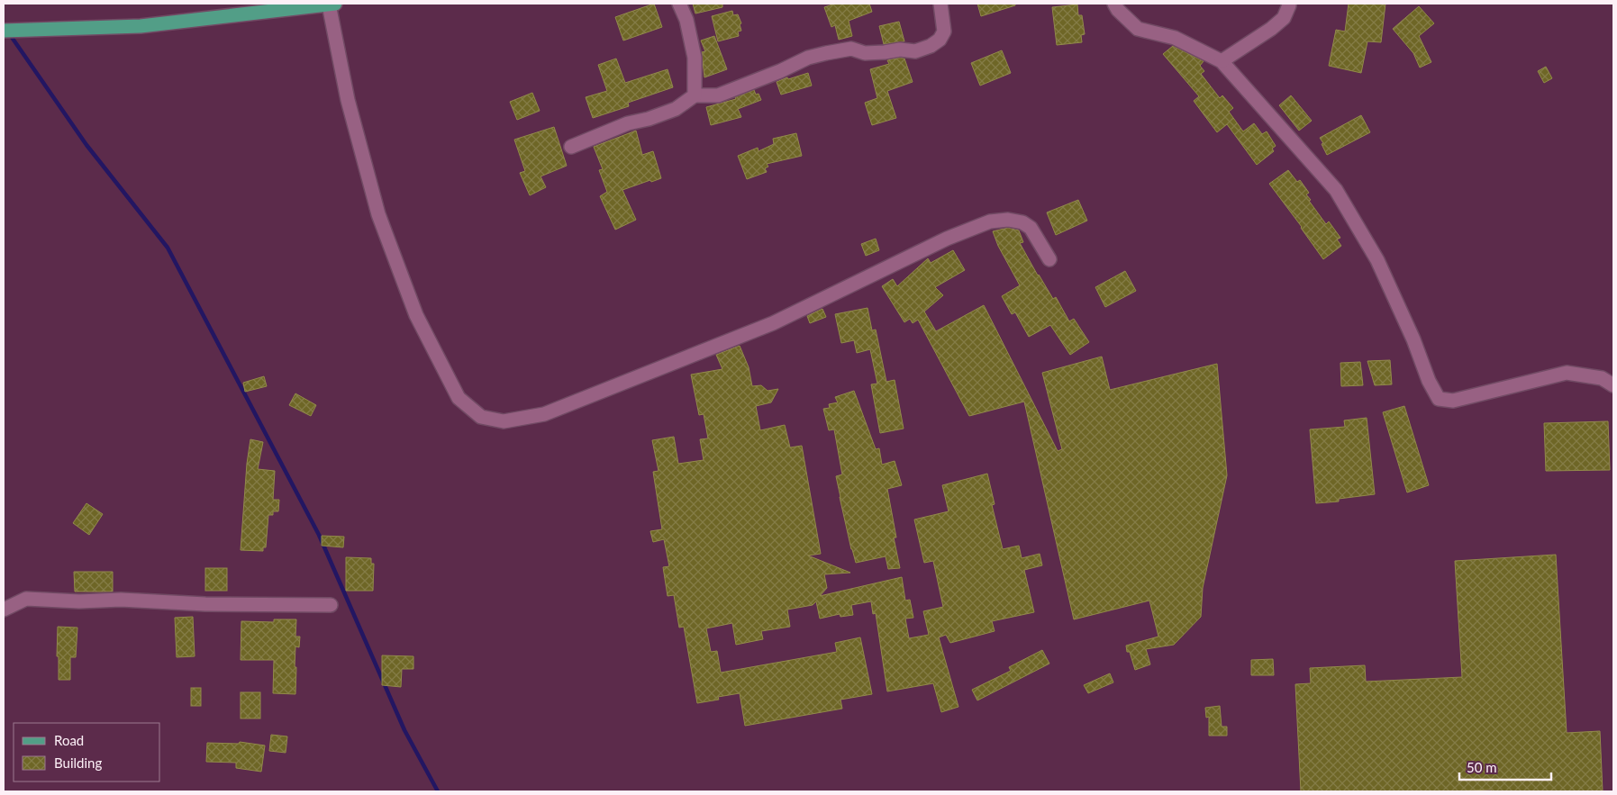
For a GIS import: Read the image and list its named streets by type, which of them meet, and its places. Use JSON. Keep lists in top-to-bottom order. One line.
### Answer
{"legend":["Road","Building"],"scale_bar":"50 m"}
